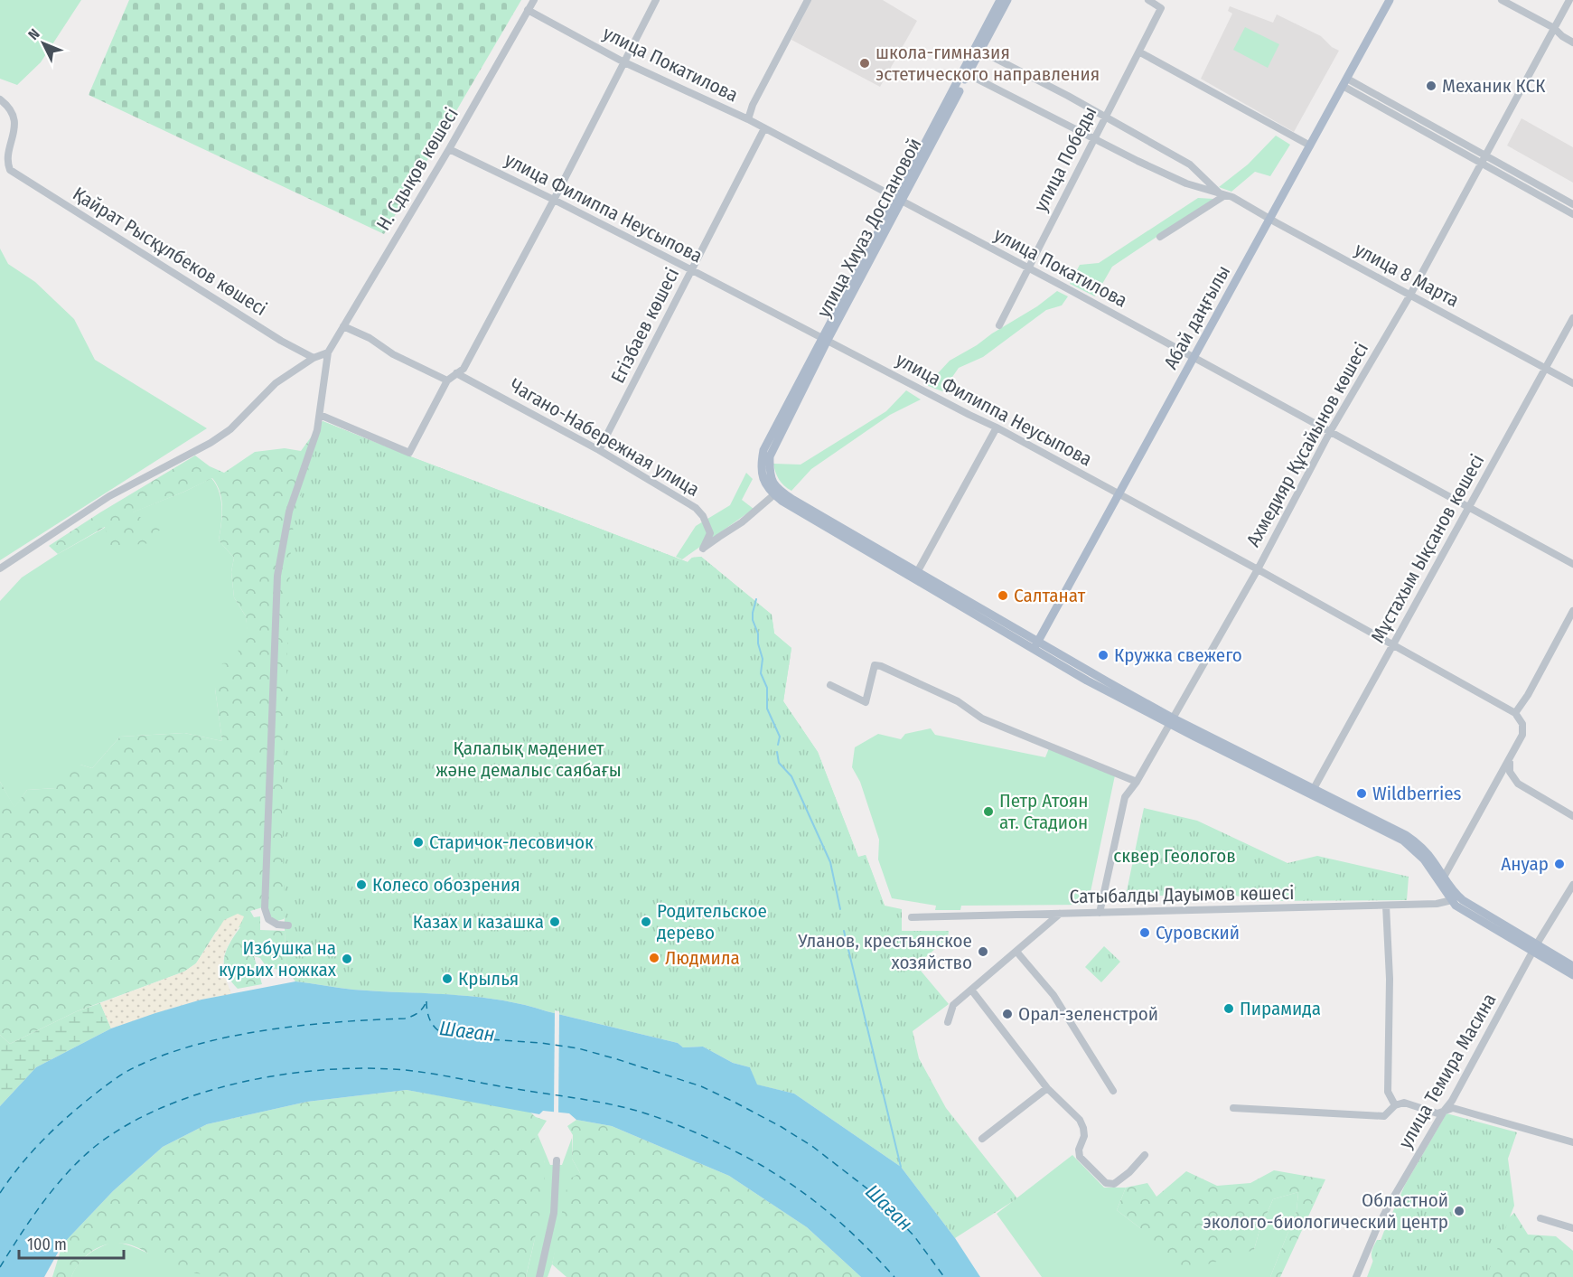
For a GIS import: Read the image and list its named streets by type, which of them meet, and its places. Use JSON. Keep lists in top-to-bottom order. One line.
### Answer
{"streets":{"main road":["улица Хиуаз Доспановой","Абай даңғылы"],"street":["улица Покатилова","улица Победы","Н. Сдықов көшесі","улица Филиппа Неусыпова","Қайрат Рысқұлбеков көшесі","улица 8 Марта","Егізбаев көшесі","Чагано-Набережная улица","Ахмедияр Құсайынов көшесі","Мұстахым Ықсанов көшесі","Сатыбалды Дауымов көшесі","улица Темира Масина"]},"crossings":[["улица Покатилова","улица Победы"],["улица Покатилова","Н. Сдықов көшесі"],["улица Покатилова","улица Хиуаз Доспановой"],["улица Покатилова","Абай даңғылы"],["улица Покатилова","Егізбаев көшесі"],["улица Покатилова","Ахмедияр Құсайынов көшесі"],["улица Покатилова","Мұстахым Ықсанов көшесі"],["улица Победы","улица 8 Марта"],["Н. Сдықов көшесі","улица Филиппа Неусыпова"],["улица Филиппа Неусыпова","улица Хиуаз Доспановой"],["улица Филиппа Неусыпова","Абай даңғылы"],["улица Филиппа Неусыпова","Егізбаев көшесі"],["улица Филиппа Неусыпова","Ахмедияр Құсайынов көшесі"],["улица Филиппа Неусыпова","Мұстахым Ықсанов көшесі"],["улица Хиуаз Доспановой","улица 8 Марта"],["улица Хиуаз Доспановой","Чагано-Набережная улица"],["улица 8 Марта","Абай даңғылы"],["улица 8 Марта","Ахмедияр Құсайынов көшесі"],["улица 8 Марта","Мұстахым Ықсанов көшесі"],["Егізбаев көшесі","Чагано-Набережная улица"],["Ахмедияр Құсайынов көшесі","Сатыбалды Дауымов көшесі"]],"water":["Шаған"],"parks":["Қалалық мәдениет және демалыс саябағы","сквер Геологов"],"places":["школа-гимназия эстетического направления","Механик КСК","Салтанат","Кружка свежего","Wildberries","Петр Атоян ат. Стадион","Старичок-лесовичок","Ануар","Колесо обозрения","Казах и казашка","Родительское дерево","Суровский","Уланов, крестьянское хозяйство","Людмила","Избушка на курьих ножках","Крылья","Пирамида","Орал-зеленстрой","Областной эколого-биологический центр"],"scale_bar":"100 m","north":"top left"}
